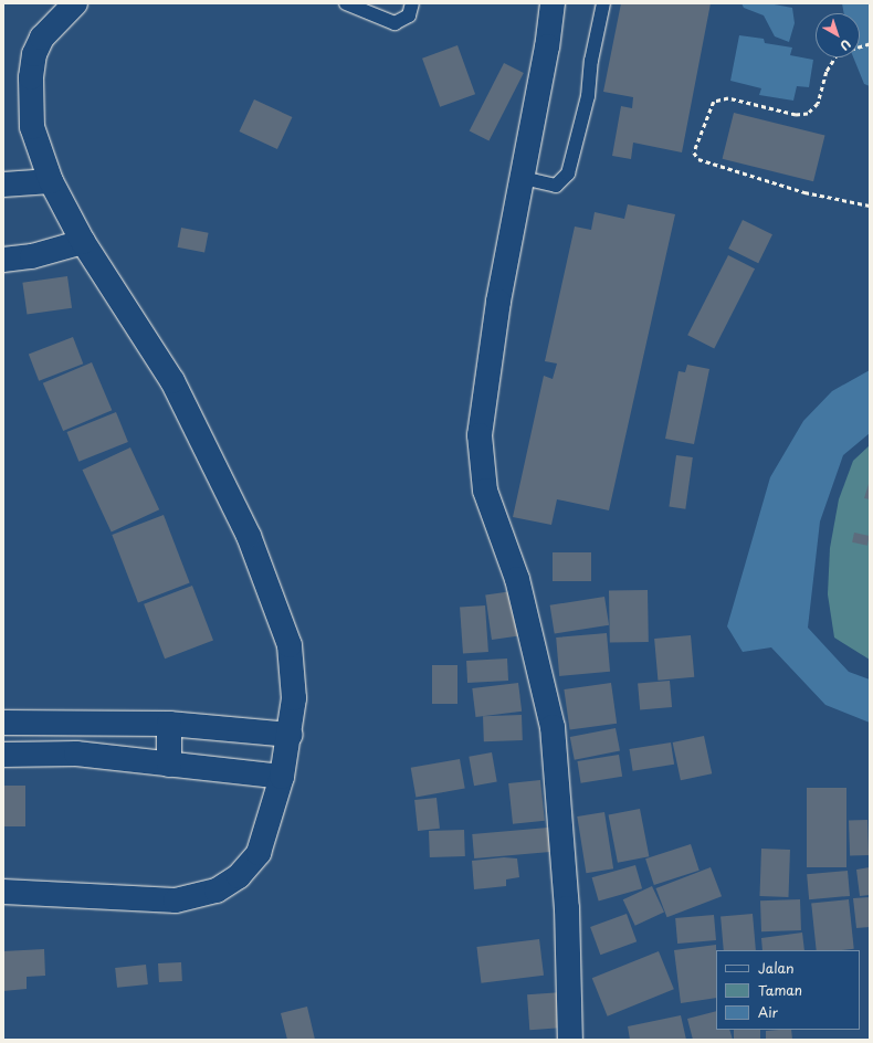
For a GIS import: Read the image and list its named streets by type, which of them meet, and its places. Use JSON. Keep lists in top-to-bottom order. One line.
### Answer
{"legend":["Jalan","Taman","Air"],"north":"bottom right"}
